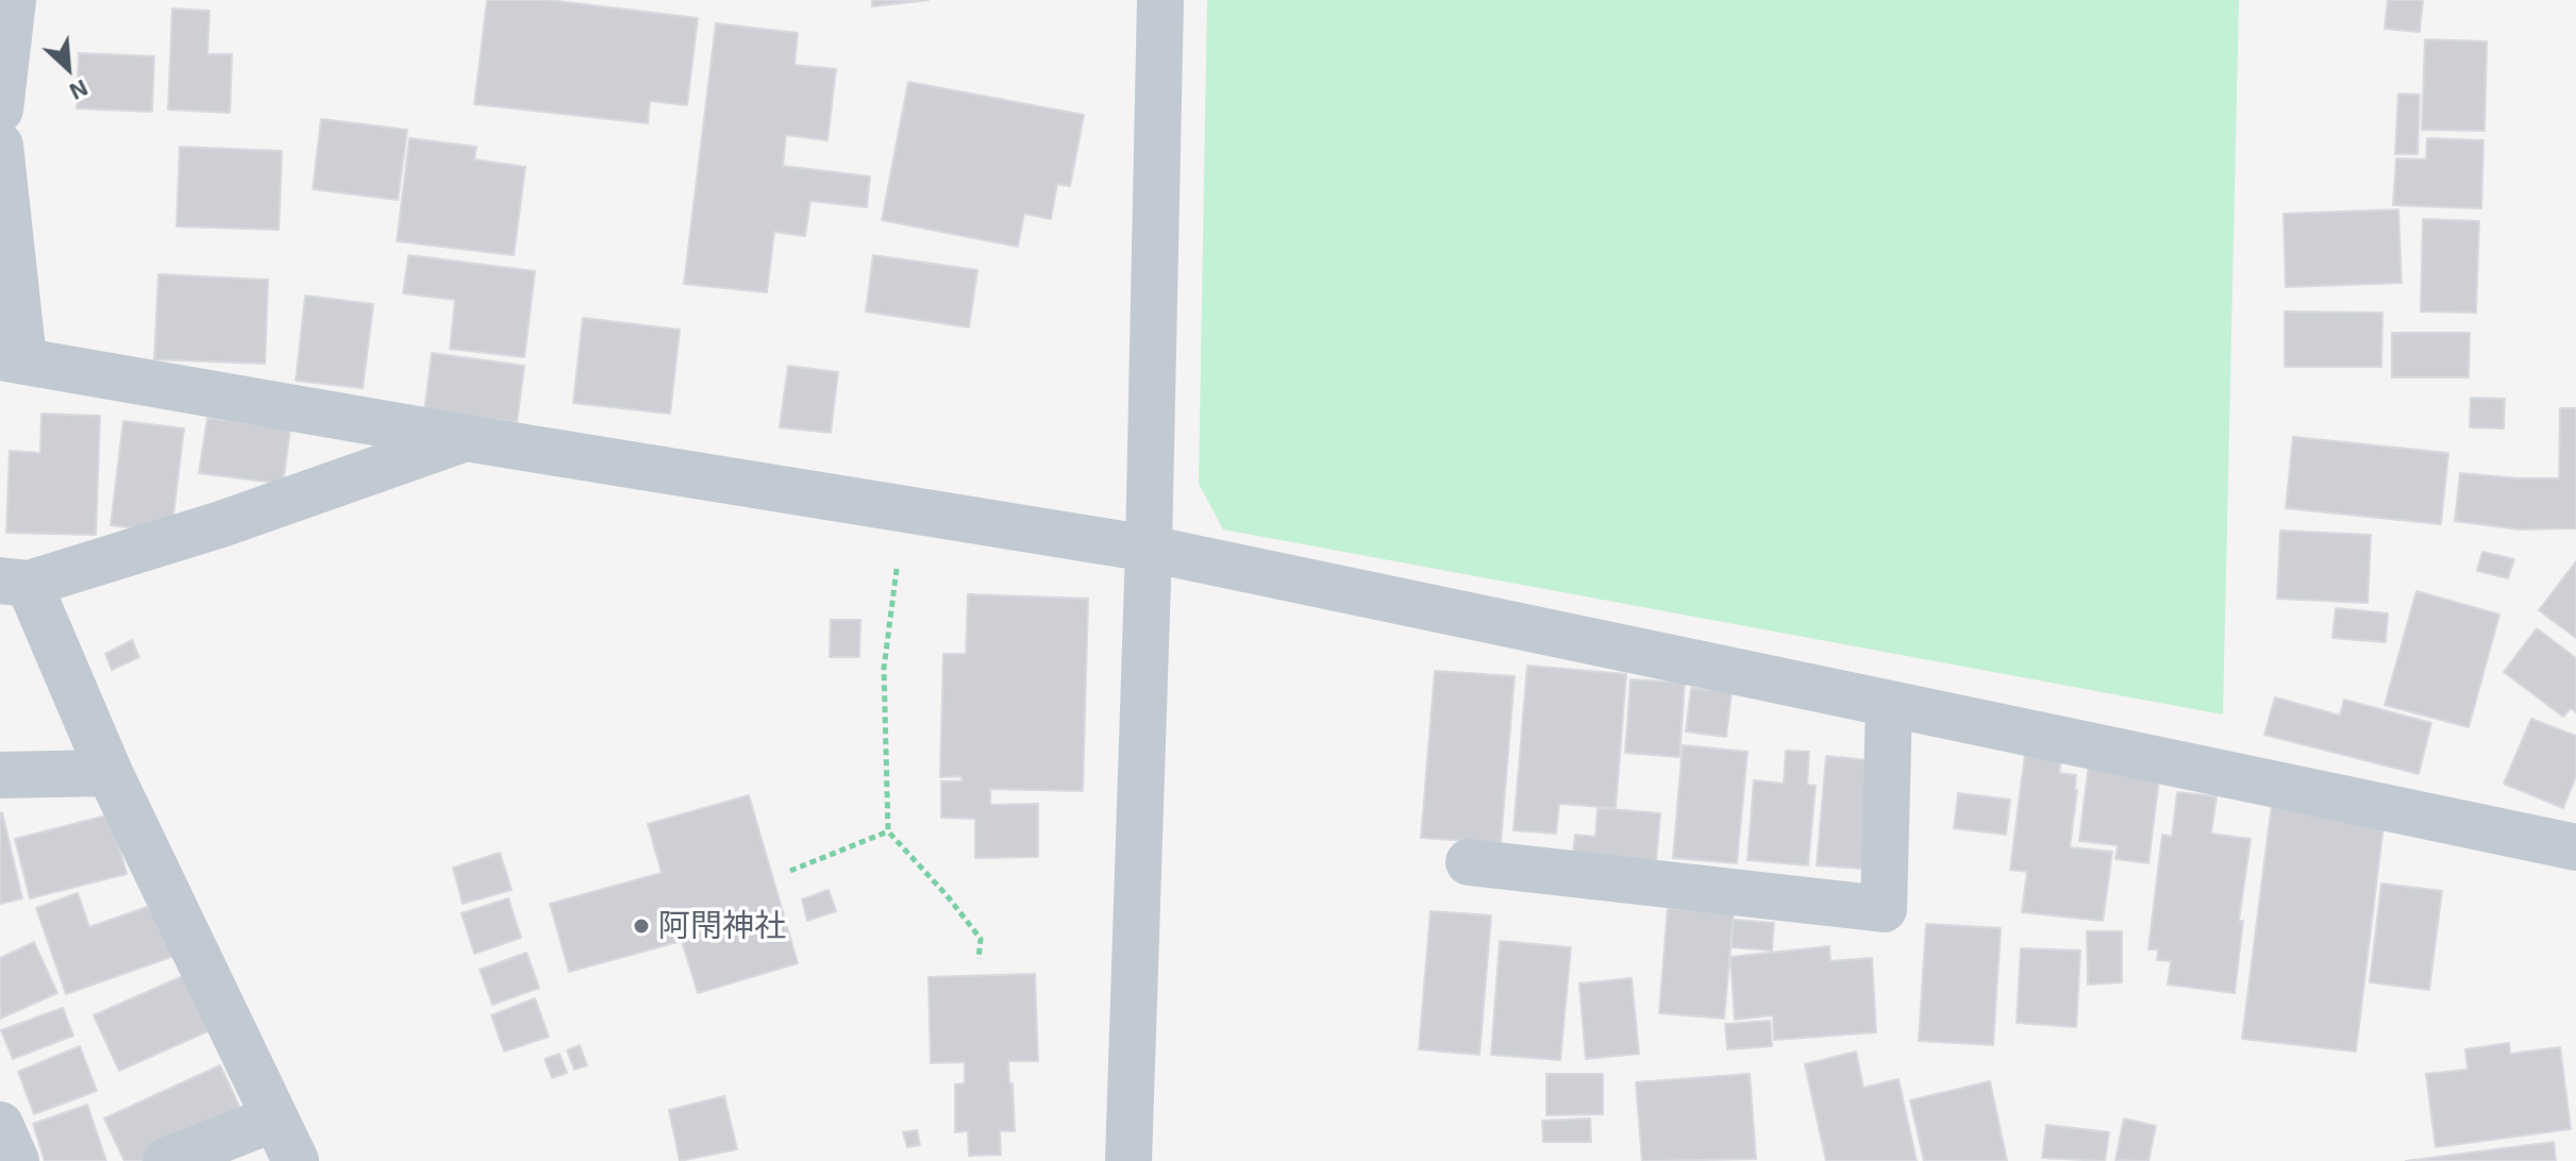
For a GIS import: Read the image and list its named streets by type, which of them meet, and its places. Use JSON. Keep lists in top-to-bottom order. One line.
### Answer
{"places":["阿閇神社"],"north":"bottom right"}
